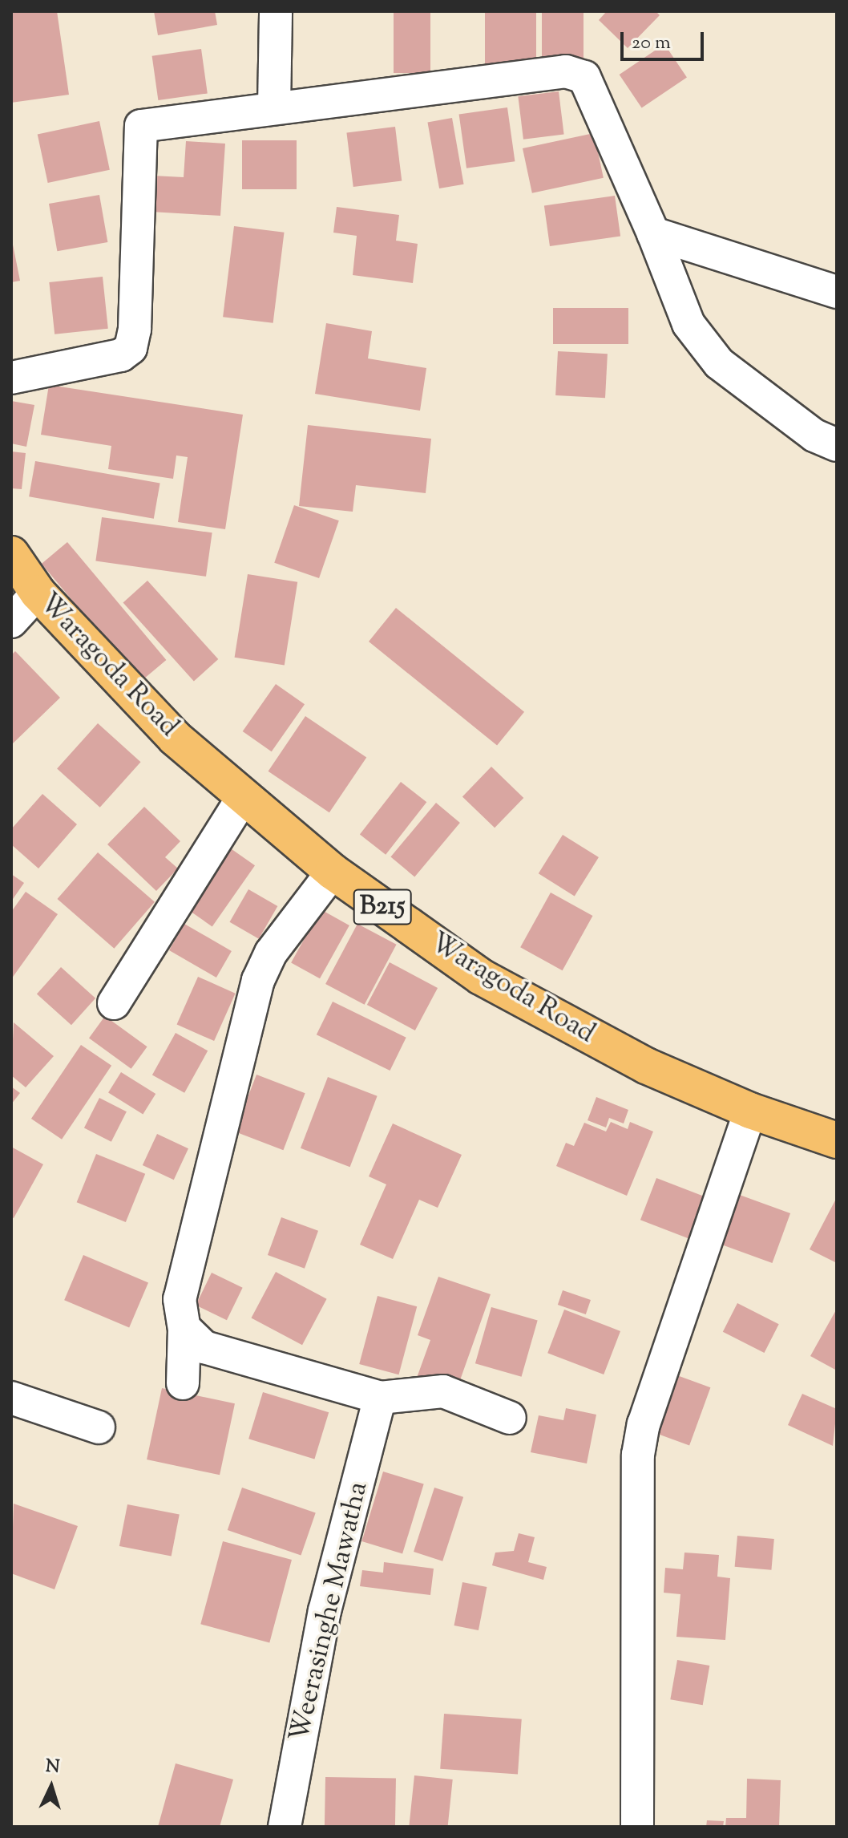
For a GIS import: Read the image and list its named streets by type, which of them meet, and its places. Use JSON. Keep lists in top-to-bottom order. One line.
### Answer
{"streets":{"main road":["Waragoda Road","B215"],"street":["Weerasinghe Mawatha"]},"scale_bar":"20 m","north":"top"}
